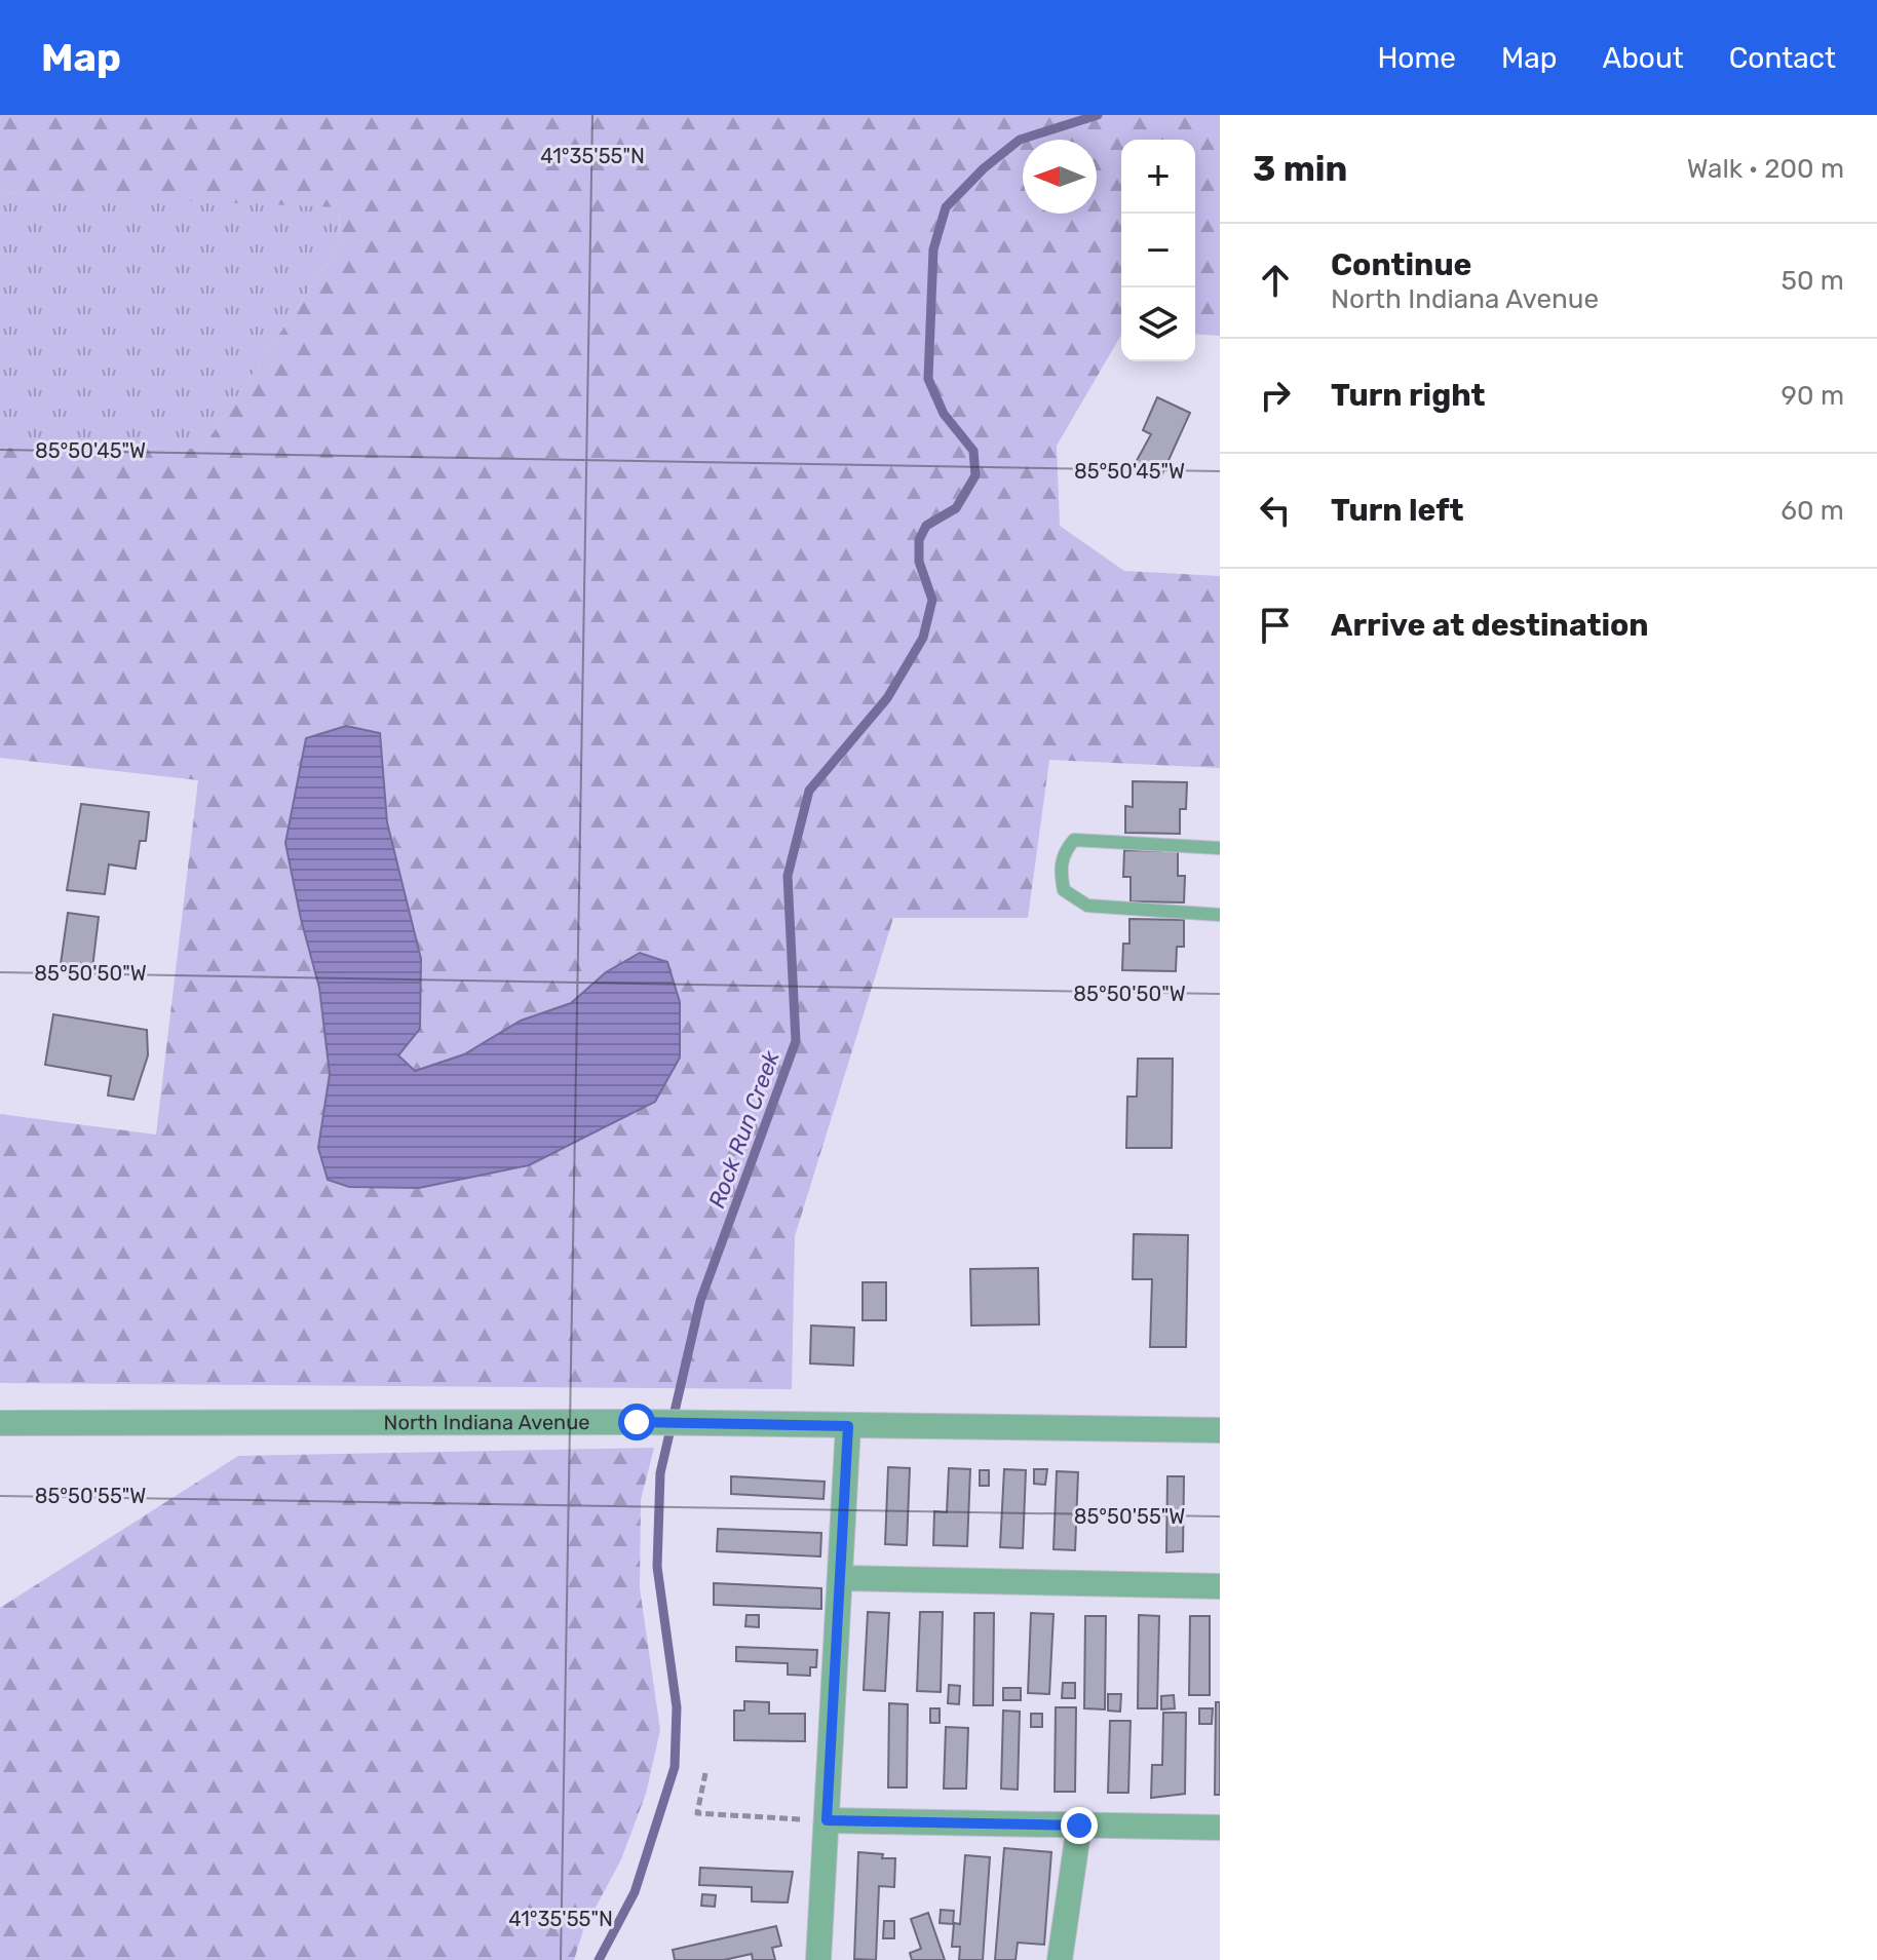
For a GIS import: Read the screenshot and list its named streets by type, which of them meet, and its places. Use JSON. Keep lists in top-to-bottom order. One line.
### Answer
{"streets":{"street":["North Indiana Avenue"]},"water":["Rock Run Creek"],"north":"left","page":{"header":"Map","nav":["Home","Map","About","Contact"],"heading":["3 min","Walk · 200 m"],"map_buttons":["+","−"],"list":[["Continue","North Indiana Avenue","50 m"],["Turn right","90 m"],["Turn left","60 m"],"Arrive at destination"]},"coordinates":["41°35'55\"N","85°50'45\"W","85°50'50\"W","85°50'55\"W"]}
